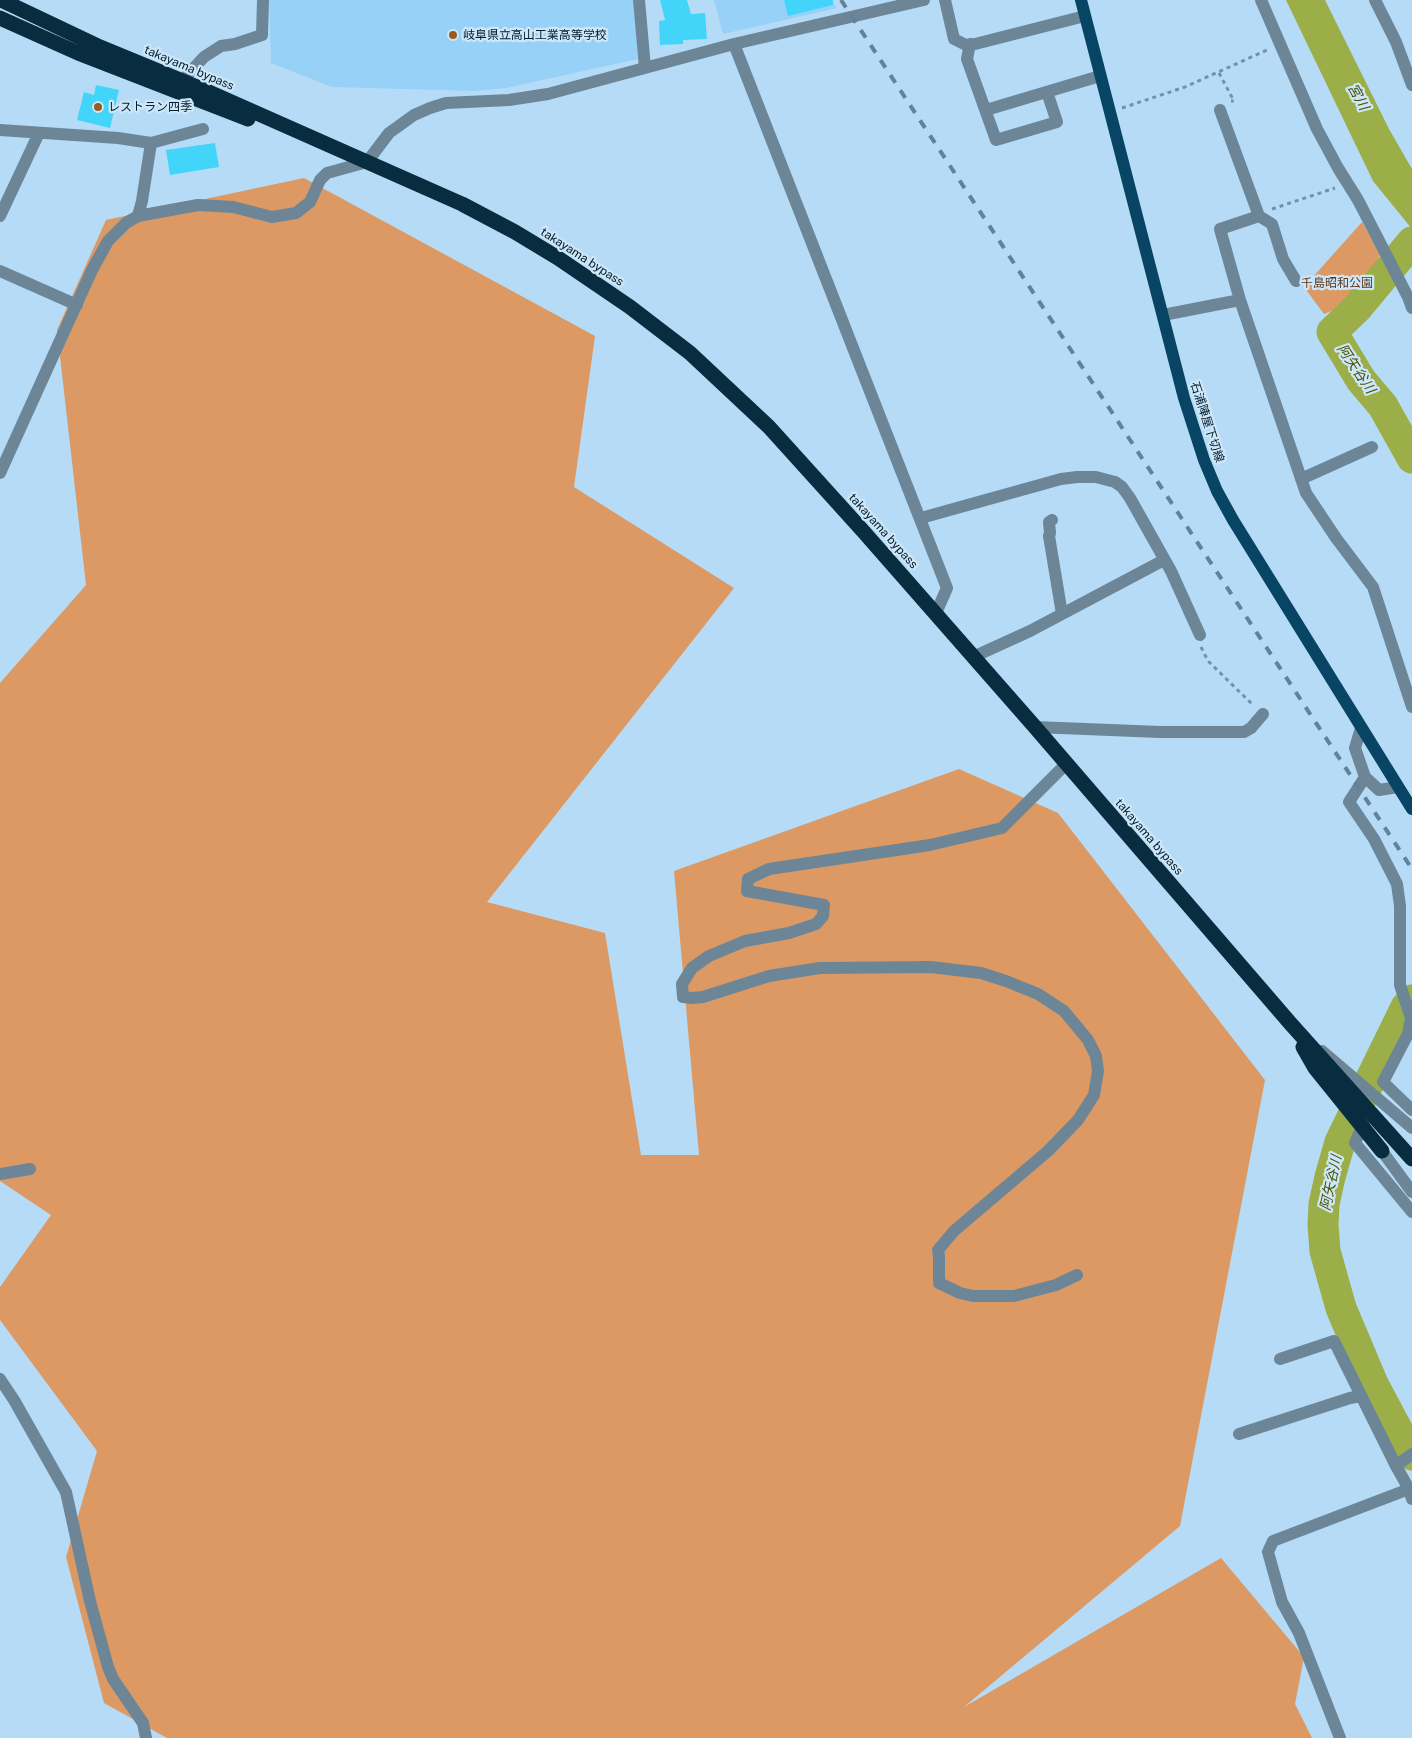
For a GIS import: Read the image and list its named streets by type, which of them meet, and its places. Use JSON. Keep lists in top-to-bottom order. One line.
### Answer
{"streets":{"highway":["takayama bypass"],"main road":["石浦陣屋下切線"]},"water":["宮川","阿矢谷川"],"parks":["千島昭和公園"],"places":["岐阜県立高山工業高等学校","レストラン四季"]}
